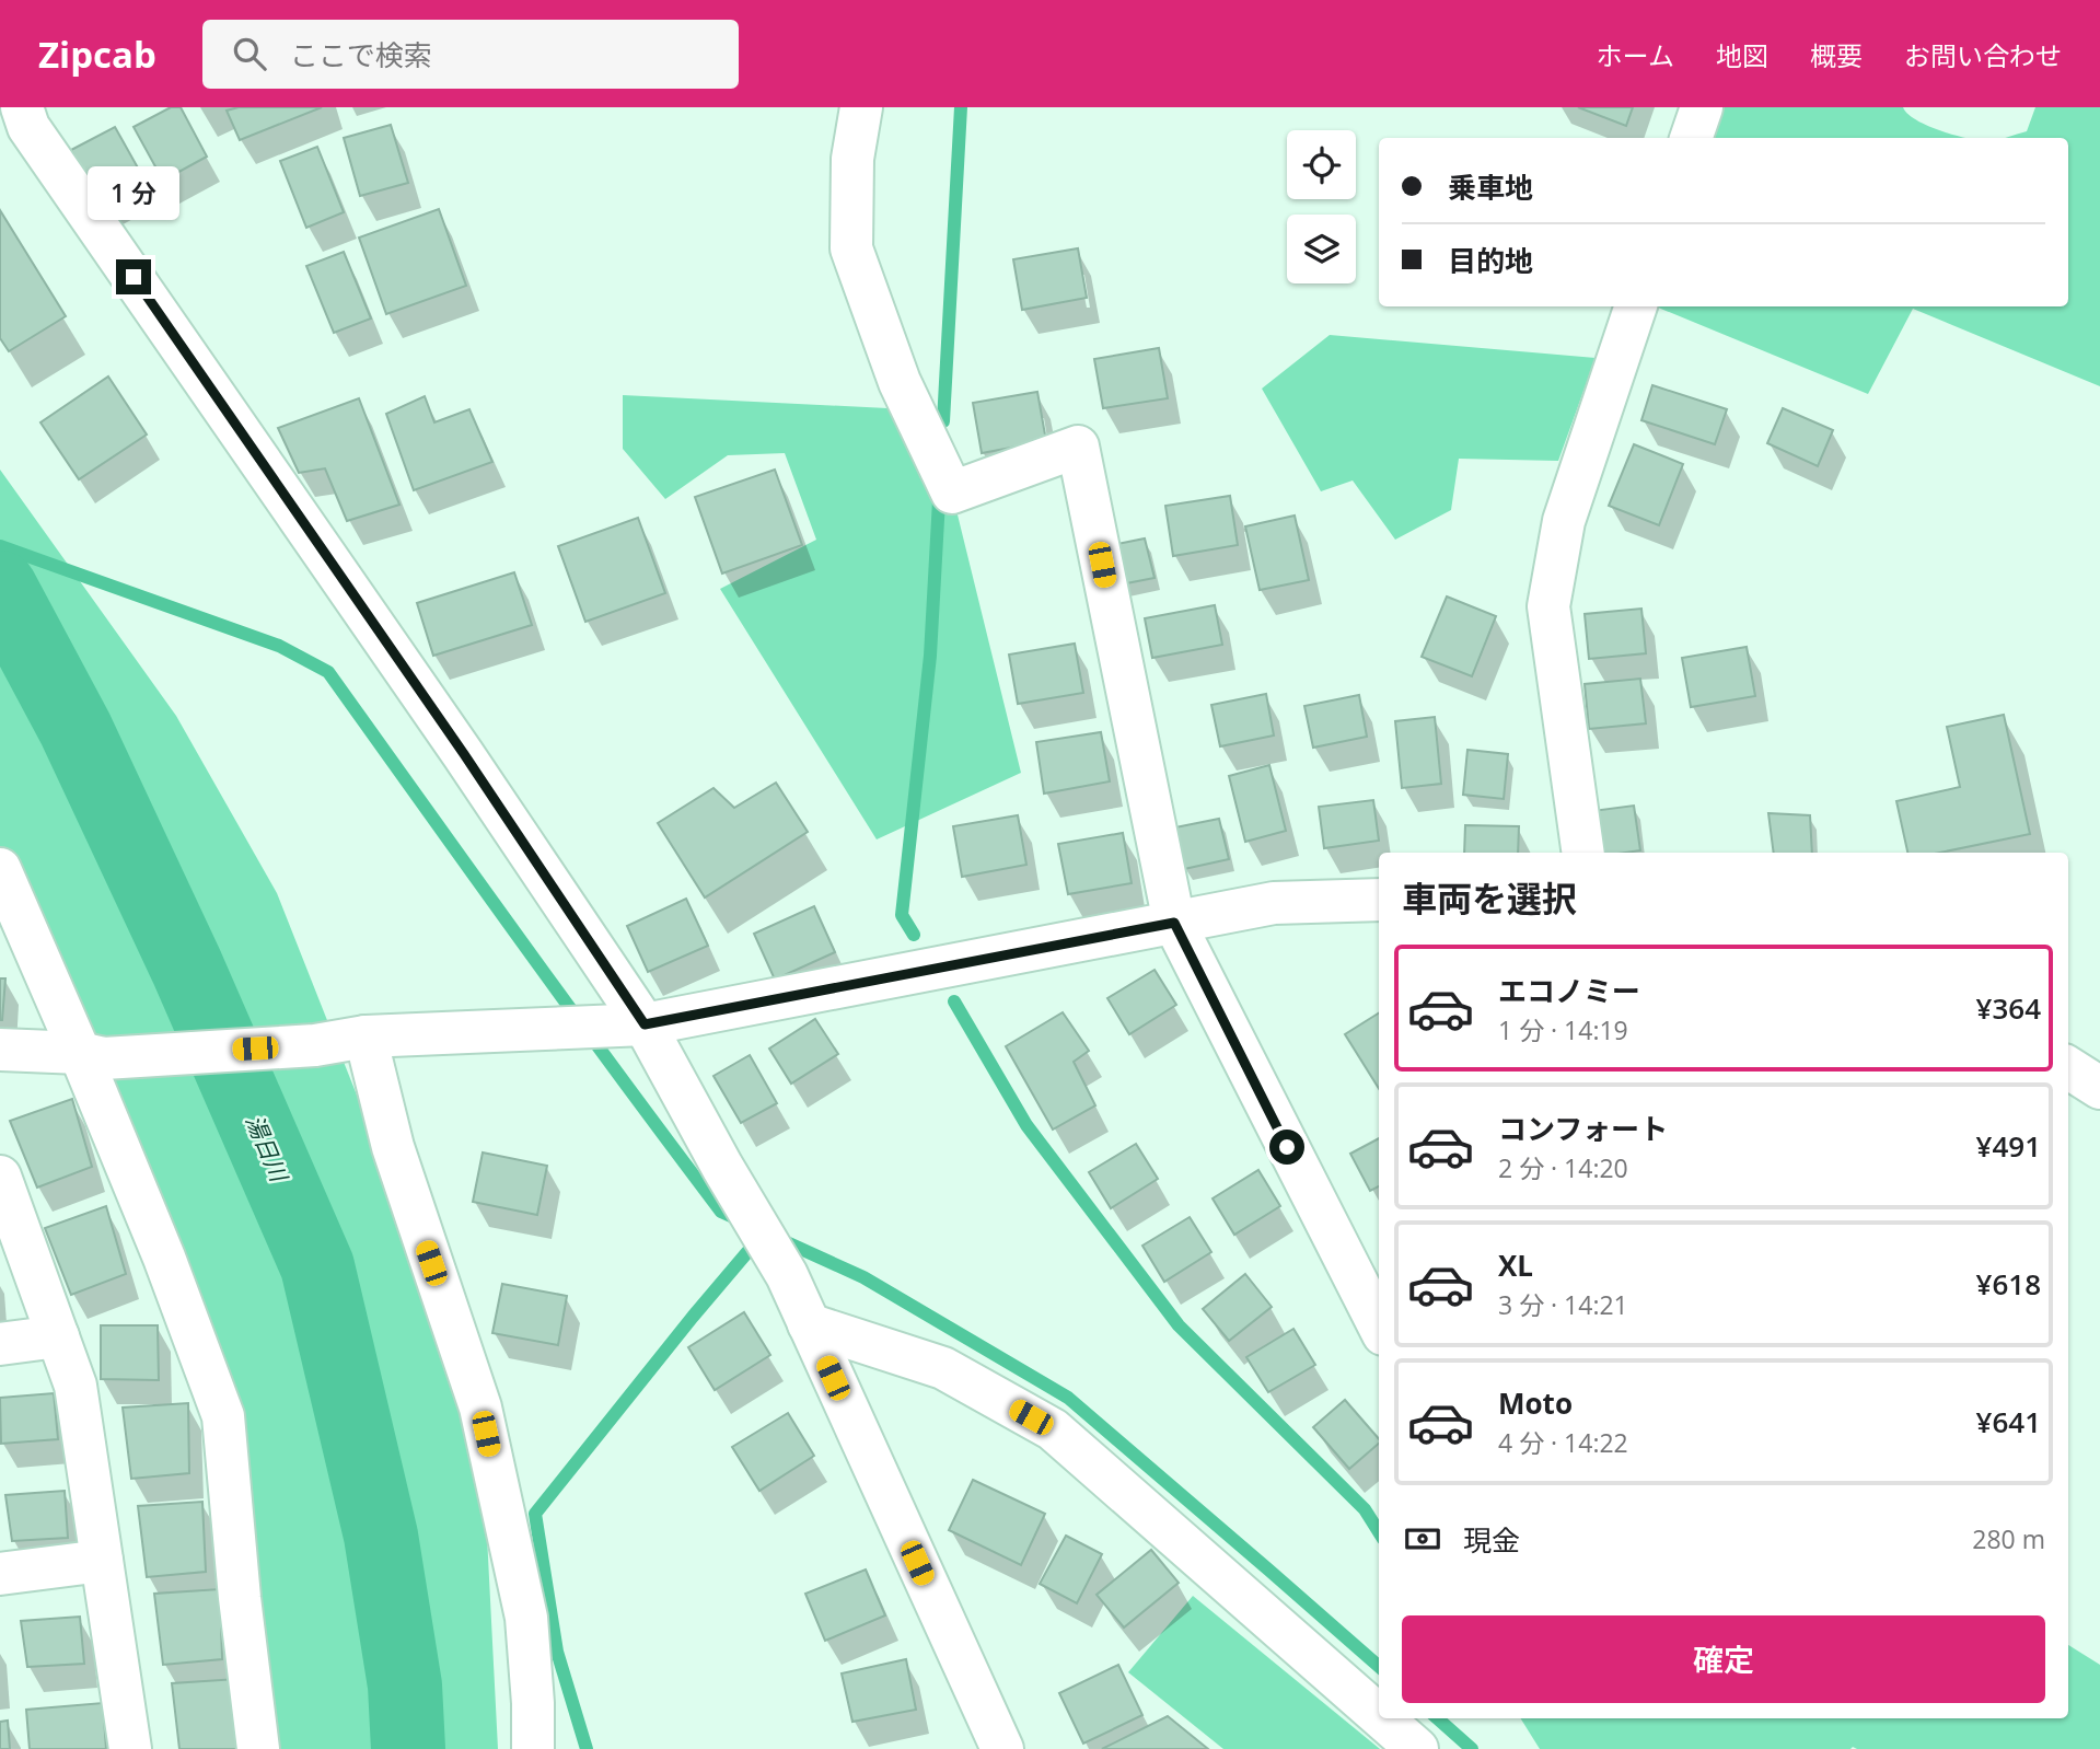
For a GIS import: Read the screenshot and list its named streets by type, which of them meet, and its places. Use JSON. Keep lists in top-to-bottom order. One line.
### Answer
{"water":["湯日川"],"page":{"header":"Zipcab","search":"ここで検索","nav":["ホーム","地図","概要","お問い合わせ"],"banner":["乗車地","目的地"],"bubble":"1 分","heading":"車両を選択","list":[{"name":"エコノミー","note":"1 分 · 14:19","value":"¥364"},{"name":"コンフォート","note":"2 分 · 14:20","value":"¥491"},{"name":"XL","note":"3 分 · 14:21","value":"¥618"},{"name":"Moto","note":"4 分 · 14:22","value":"¥641"}],"pay":["現金","280 m"],"buttons":"確定"}}
